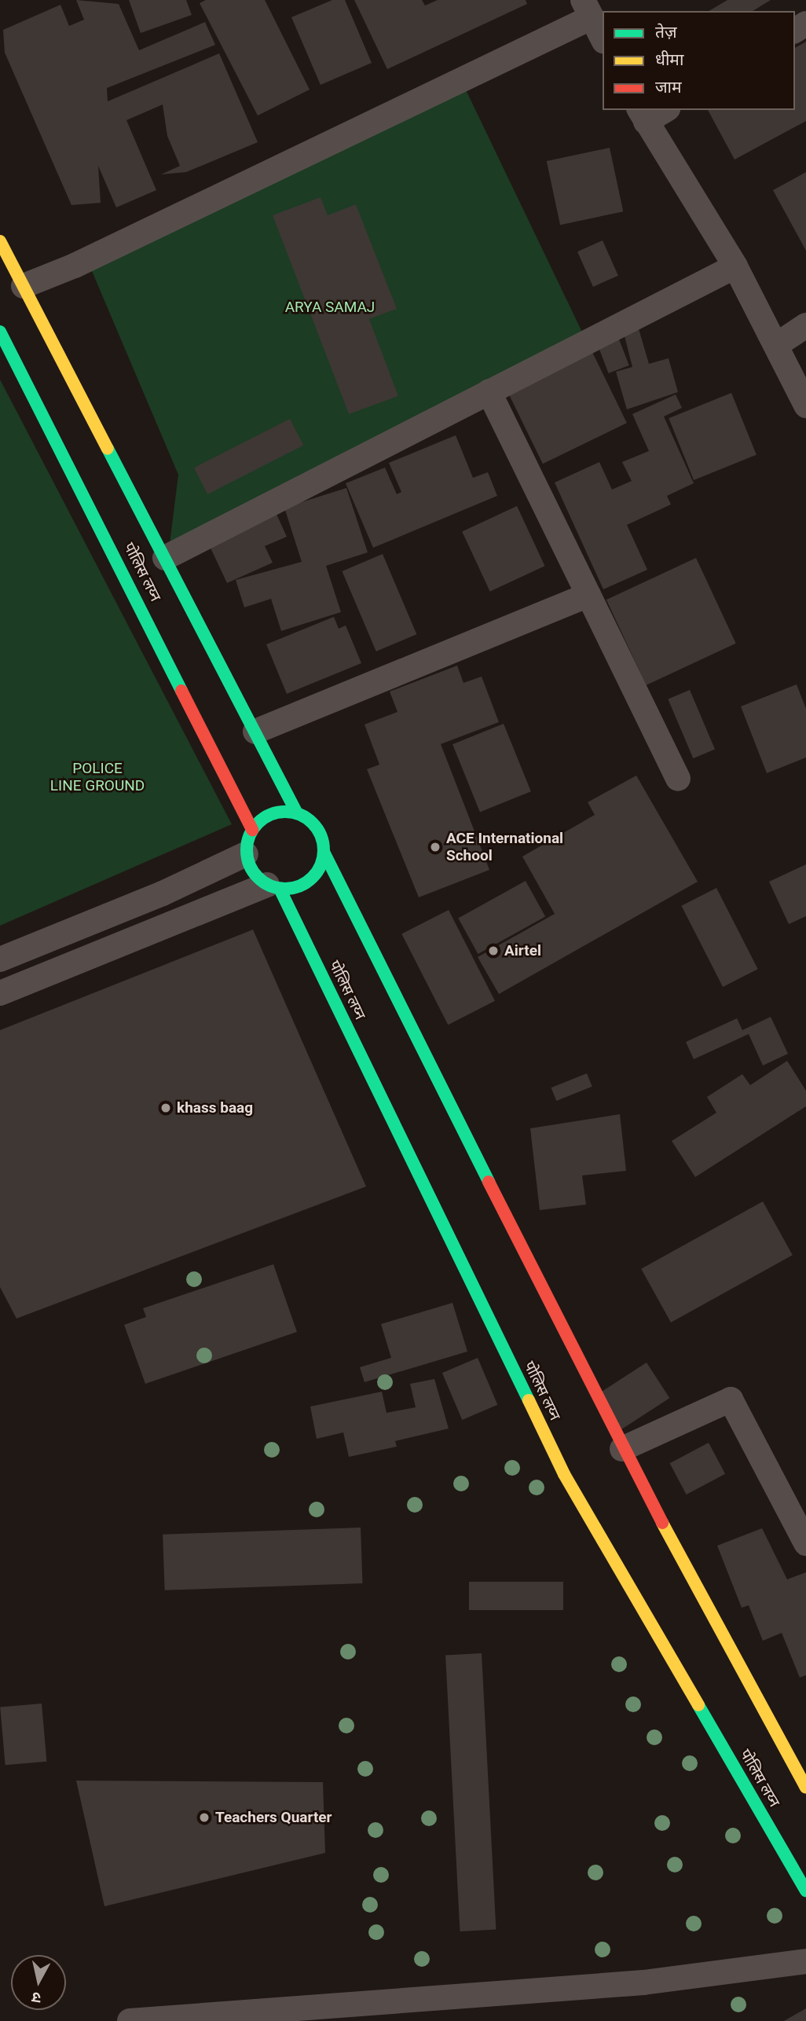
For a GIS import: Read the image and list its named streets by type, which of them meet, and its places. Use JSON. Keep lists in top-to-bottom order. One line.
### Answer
{"streets":{"street":["पोलिस लय्न"]},"parks":["ARYA SAMAJ","POLICE LINE GROUND"],"places":["ACE International School","Airtel","khass baag","Teachers Quarter"],"legend":["तेज़","धीमा","जाम"],"north":"bottom"}
